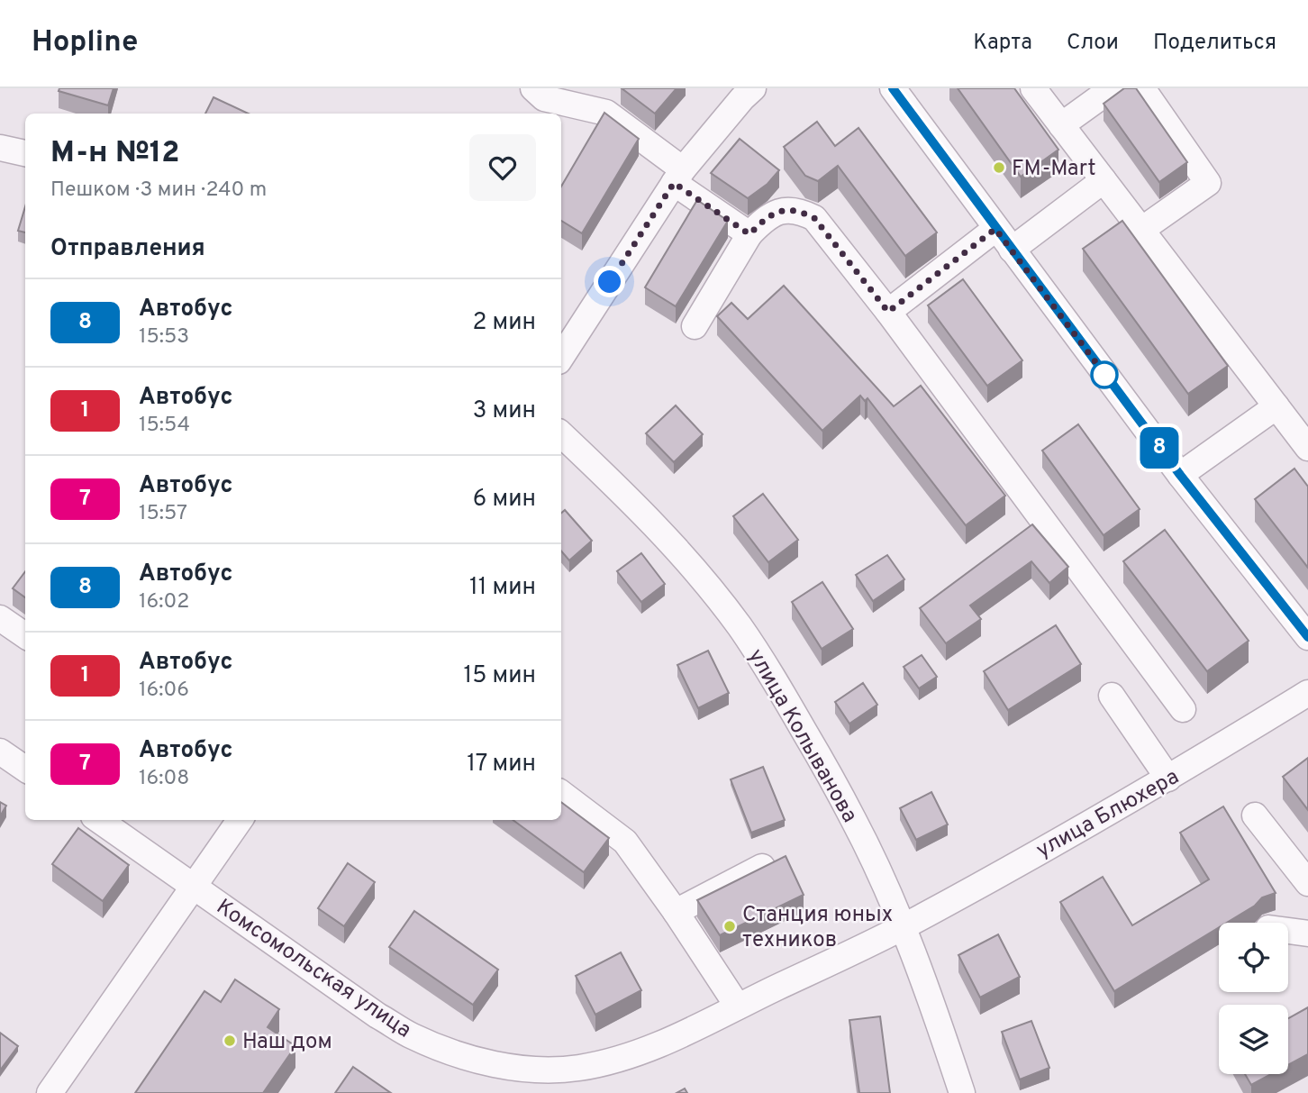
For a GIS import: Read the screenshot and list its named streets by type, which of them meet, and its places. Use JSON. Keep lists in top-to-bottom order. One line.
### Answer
{"streets":{"street":["улица Колыванова","улица Блюхера","Комсомольская улица"]},"crossings":[["улица Колыванова","улица Блюхера"],["улица Колыванова","Комсомольская улица"],["улица Блюхера","Комсомольская улица"]],"places":["FM-Mart","Станция юных техников","Наш дом"],"lines":["bus line 8"],"page":{"header":"Hopline","nav":["Карта","Слои","Поделиться"],"on_map":"8","heading":[["М-н №12","Пешком · 3 мин · 240 m"],"Отправления"],"list":[{"mark":"8","name":"Автобус","note":"15:53","value":"2 мин"},{"mark":"1","name":"Автобус","note":"15:54","value":"3 мин"},{"mark":"7","name":"Автобус","note":"15:57","value":"6 мин"},{"mark":"8","name":"Автобус","note":"16:02","value":"11 мин"},{"mark":"1","name":"Автобус","note":"16:06","value":"15 мин"},{"mark":"7","name":"Автобус","note":"16:08","value":"17 мин"}]}}
